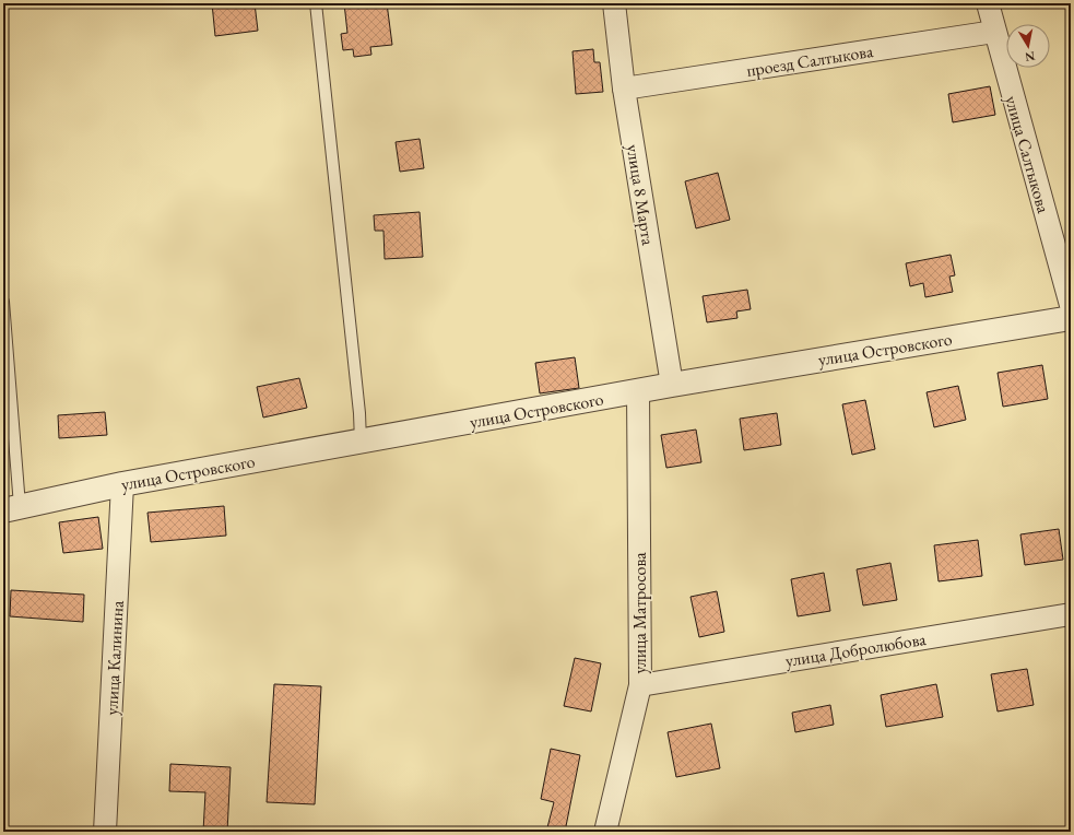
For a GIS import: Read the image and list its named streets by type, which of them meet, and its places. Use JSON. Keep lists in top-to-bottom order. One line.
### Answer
{"streets":{"street":["проезд Салтыкова","улица Салтыкова","улица 8 Марта","улица Островского","улица Матросова","улица Добролюбова","улица Калинина"]},"crossings":[["проезд Салтыкова","улица Салтыкова"],["проезд Салтыкова","улица 8 Марта"],["улица 8 Марта","улица Островского"],["улица Островского","улица Матросова"],["улица Островского","улица Калинина"],["улица Матросова","улица Добролюбова"]],"north":"bottom"}
